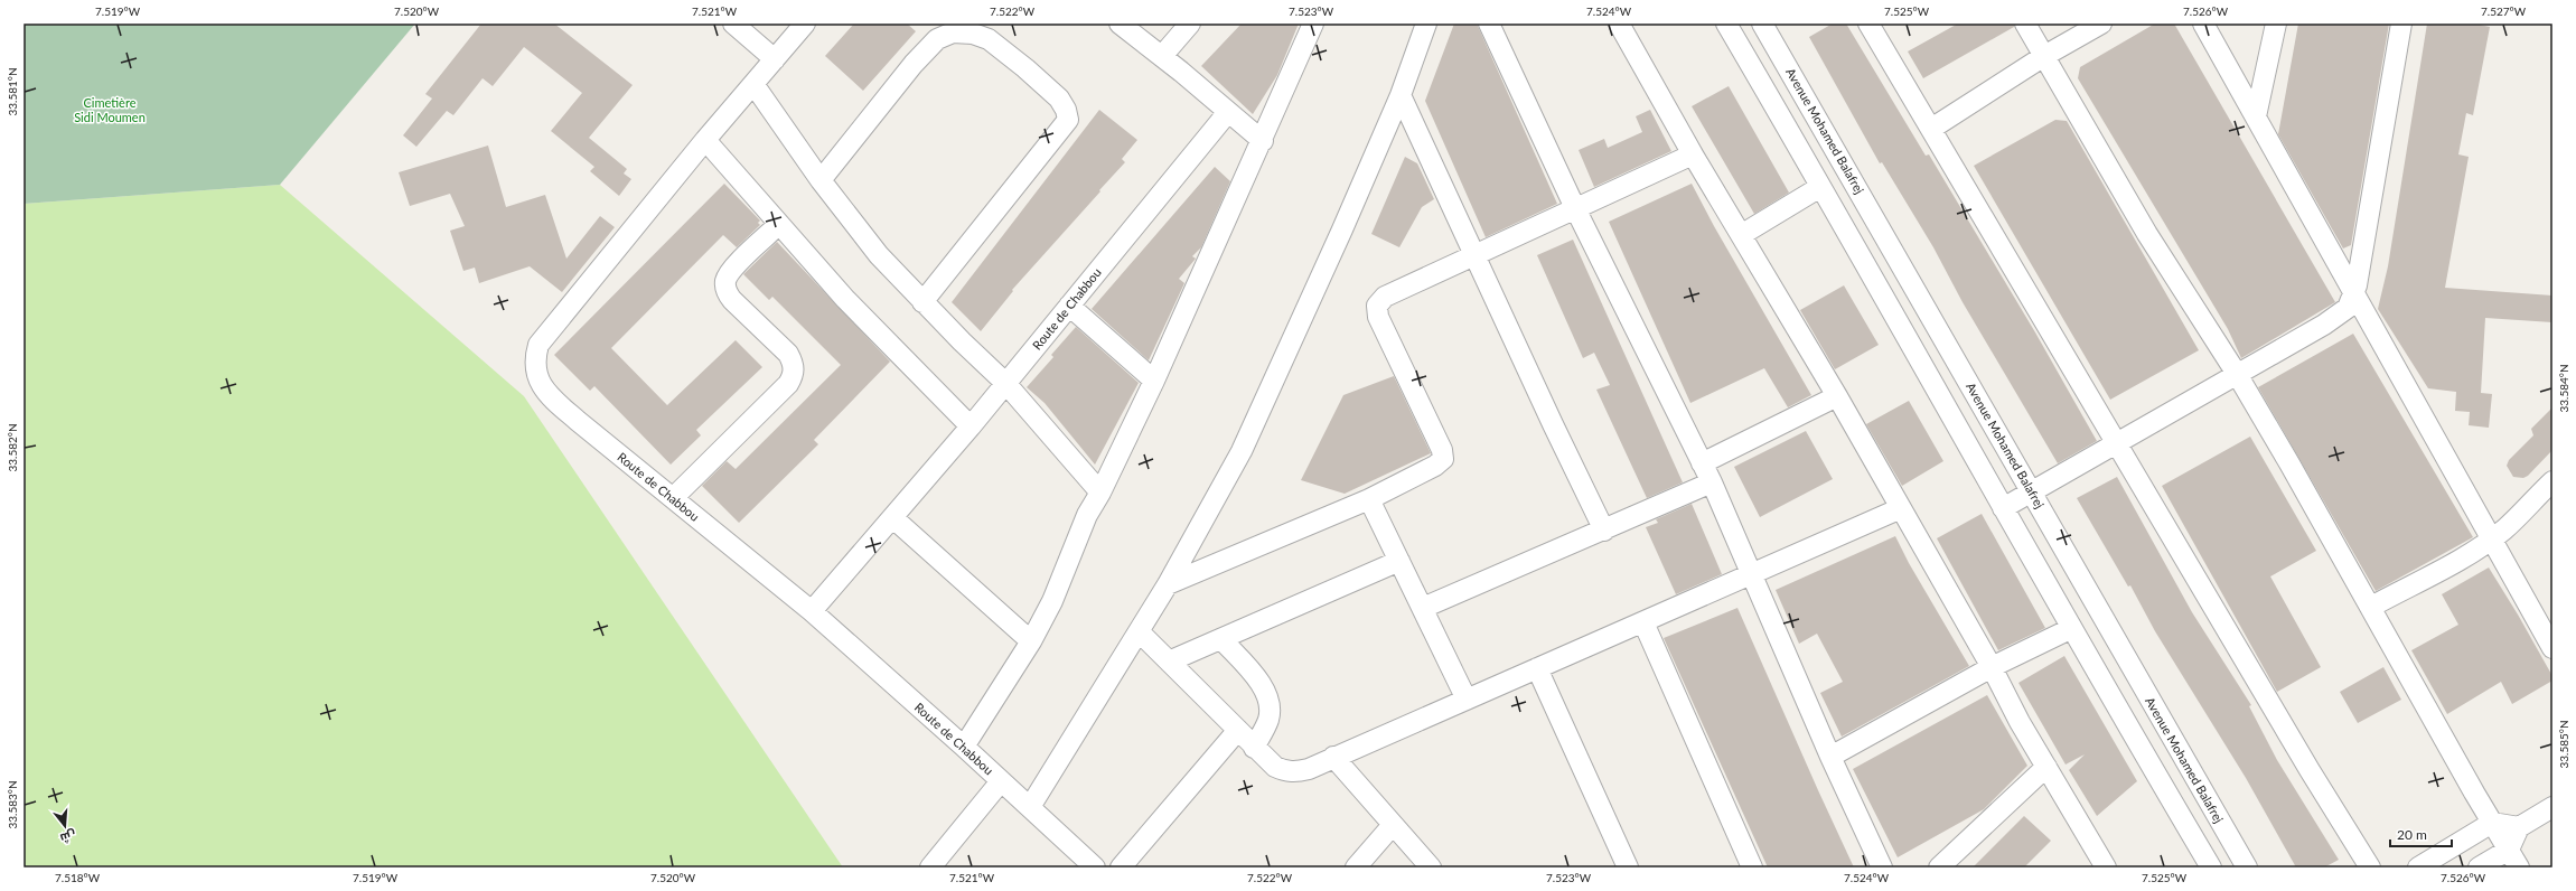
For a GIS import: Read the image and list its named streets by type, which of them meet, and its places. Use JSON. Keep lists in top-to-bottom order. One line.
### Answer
{"streets":{"street":["Avenue Mohamed Balafrej","Route de Chabbou"]},"parks":["Cimetière Sidi Moumen"],"scale_bar":"20 m","north":"bottom","coordinates":["7.519°W","7.520°W","7.521°W","7.522°W","7.523°W","7.524°W","7.525°W","7.526°W","7.527°W","33.581°N","33.584°N","33.582°N","33.585°N","33.583°N","7.518°W"]}
